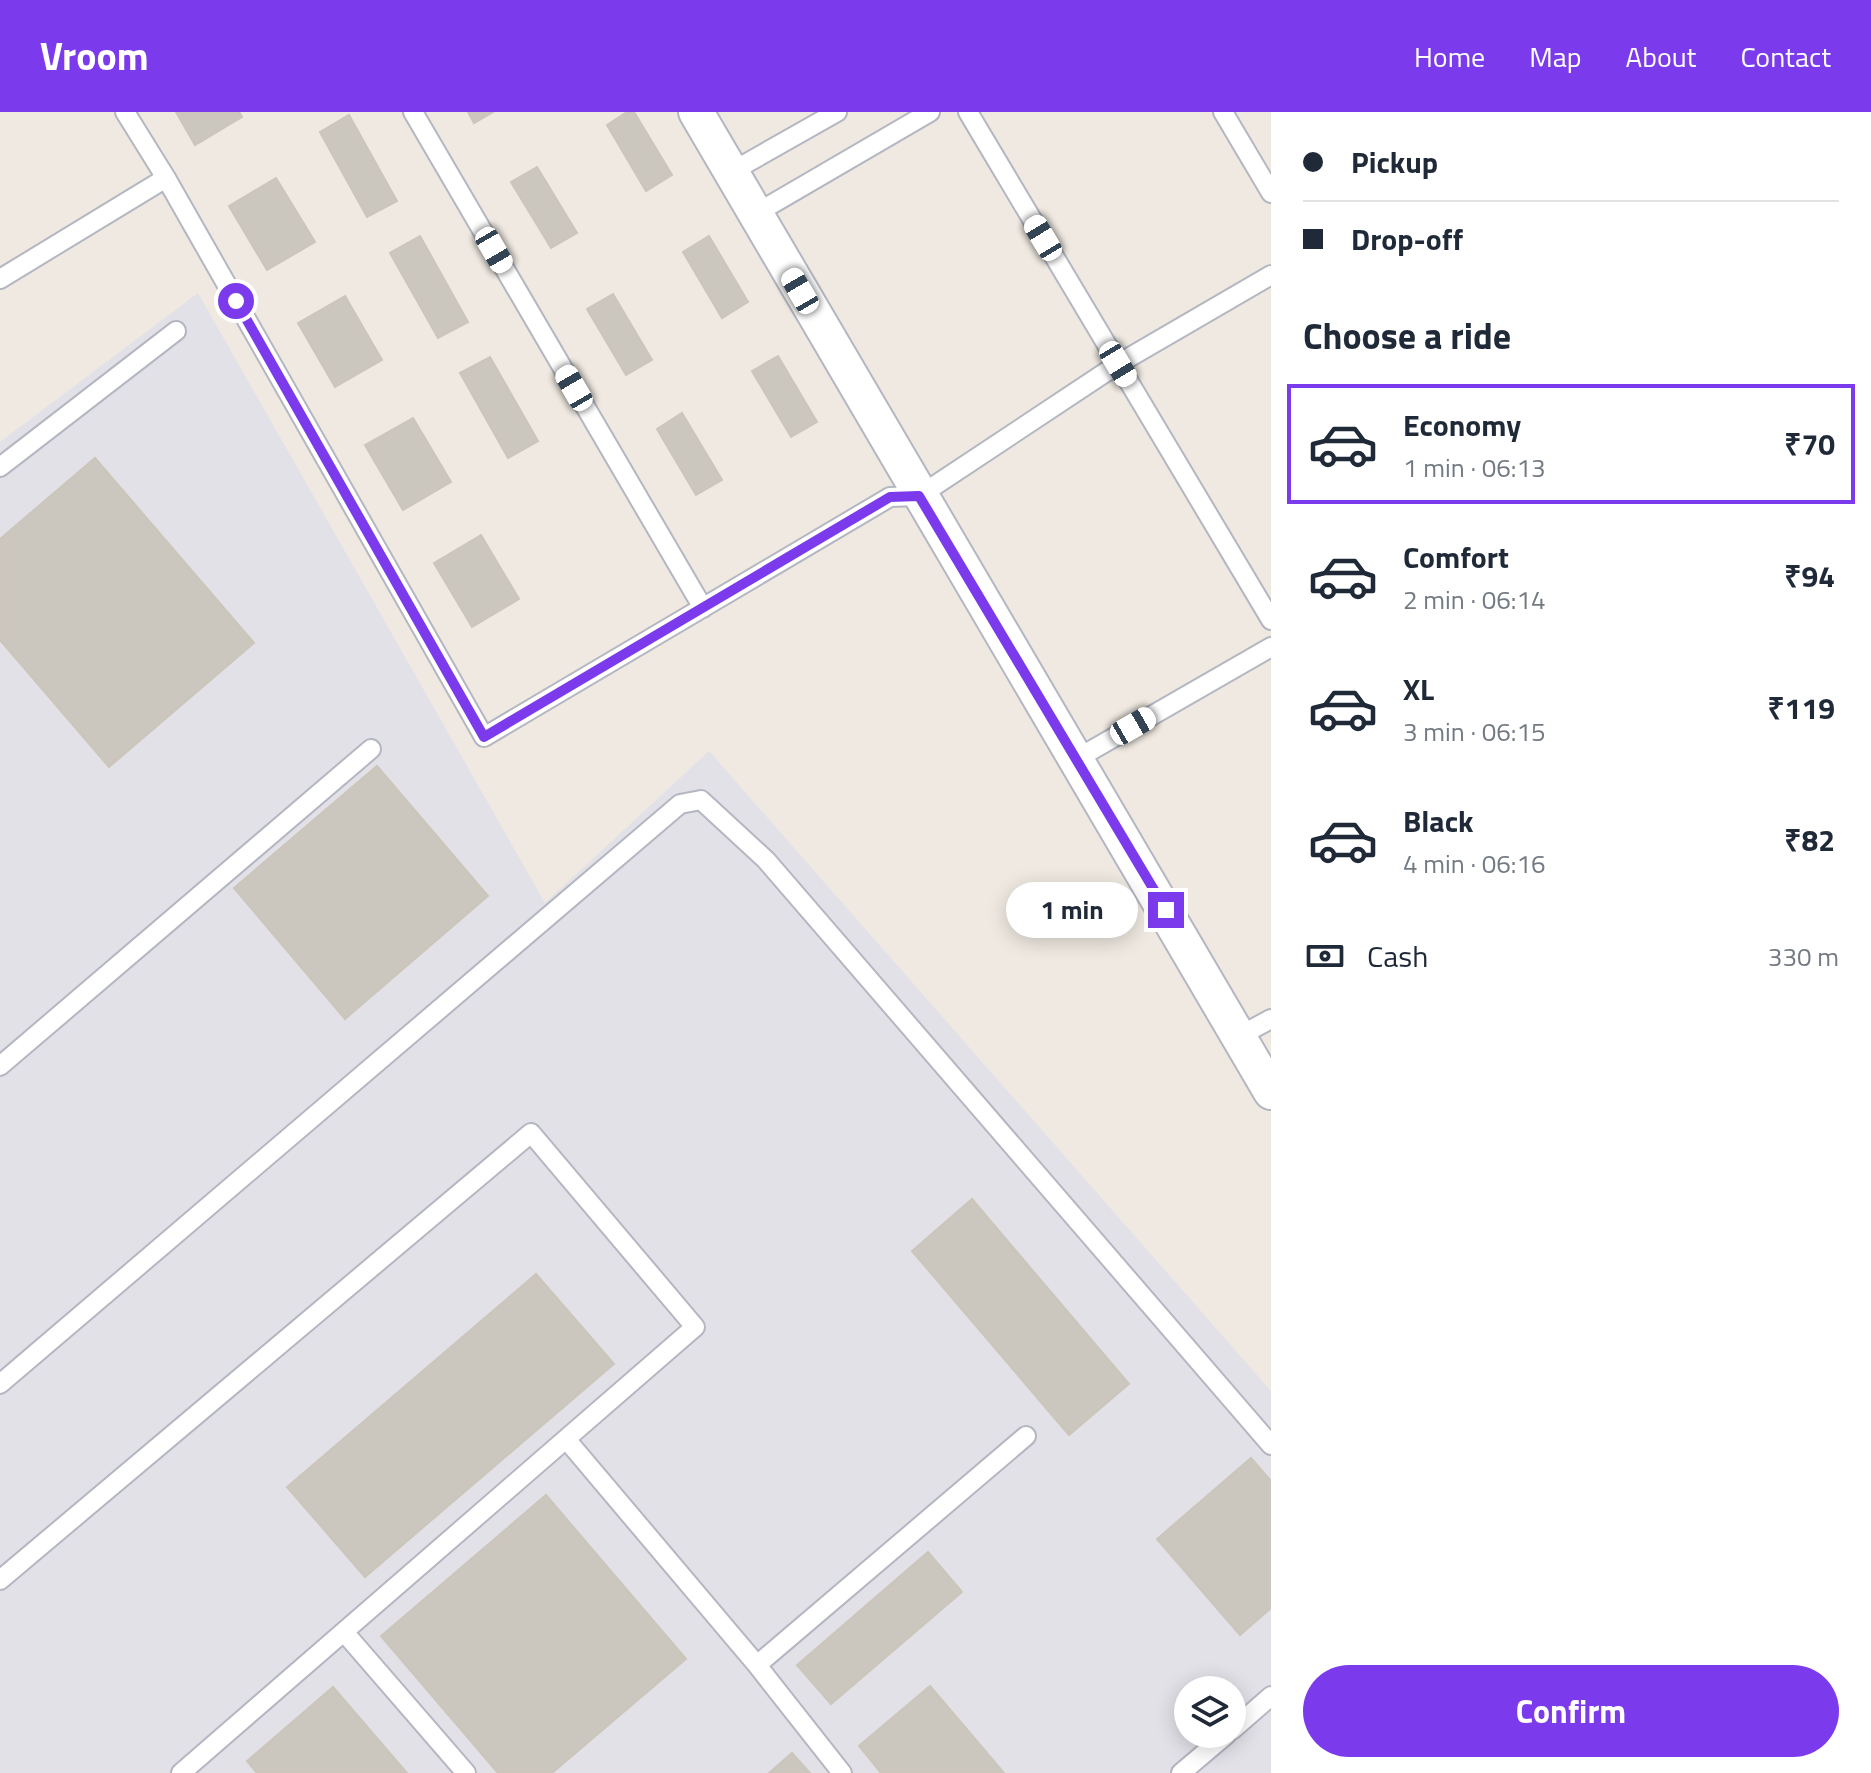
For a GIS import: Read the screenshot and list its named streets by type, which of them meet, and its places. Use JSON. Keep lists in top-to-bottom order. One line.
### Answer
{"page":{"header":"Vroom","nav":["Home","Map","About","Contact"],"banner":["Pickup","Drop-off"],"heading":"Choose a ride","list":[{"name":"Economy","note":"1 min · 06:13","value":"₹70"},{"name":"Comfort","note":"2 min · 06:14","value":"₹94"},{"name":"XL","note":"3 min · 06:15","value":"₹119"},{"name":"Black","note":"4 min · 06:16","value":"₹82"}],"bubble":"1 min","pay":["Cash","330 m"],"buttons":"Confirm"}}
